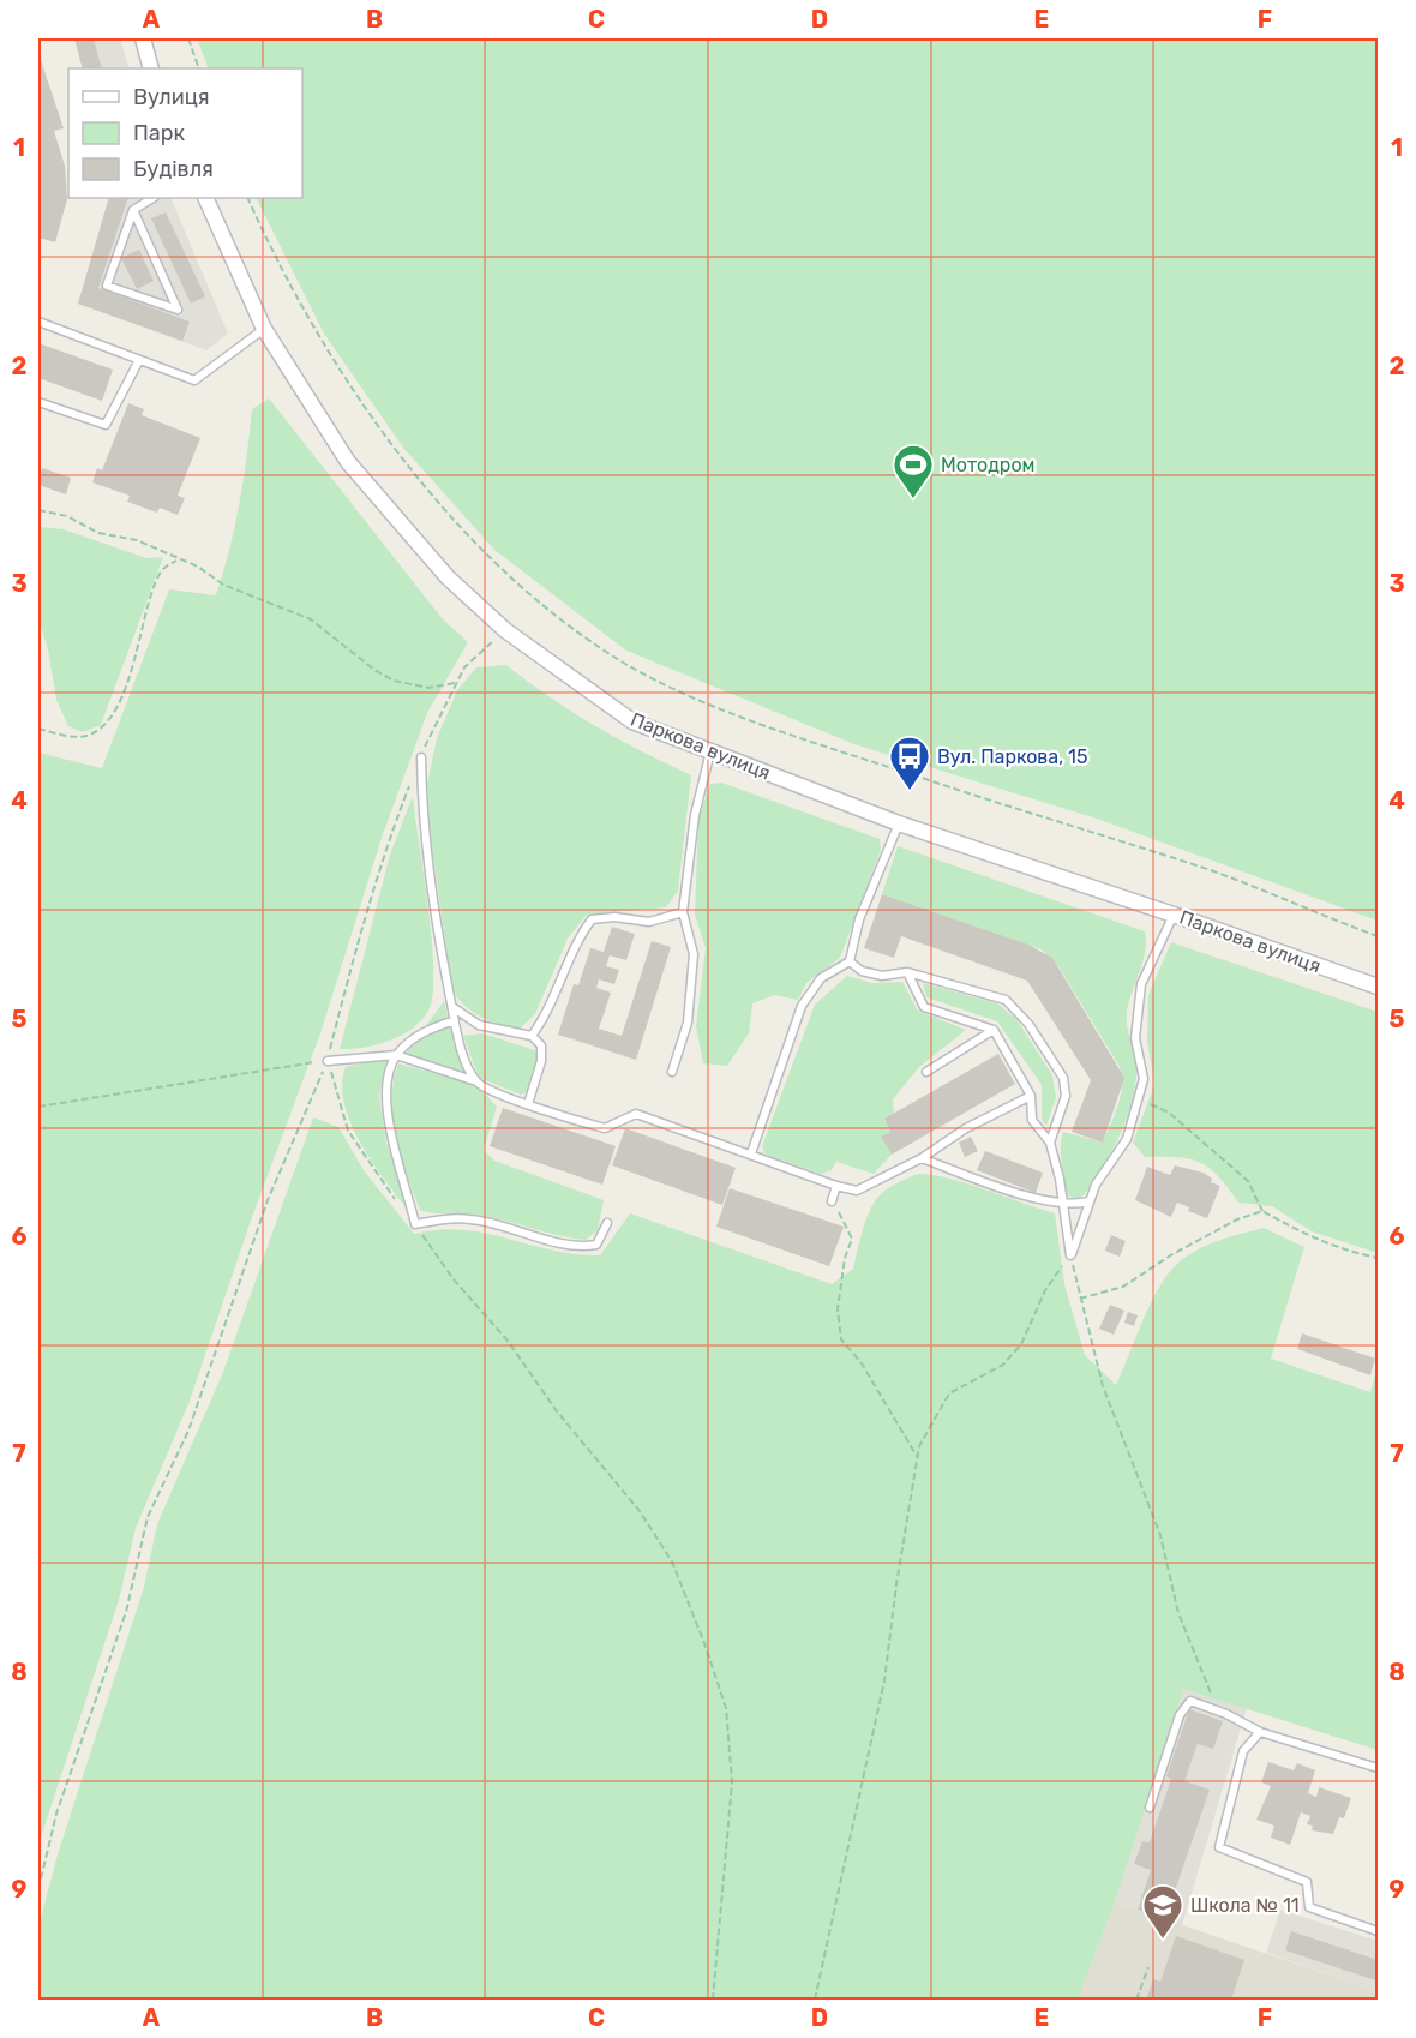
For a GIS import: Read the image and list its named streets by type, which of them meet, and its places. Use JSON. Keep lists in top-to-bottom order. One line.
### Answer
{"streets":{"street":["Паркова вулиця"]},"places":{"sports":["Мотодром"],"bus stop":["Вул. Паркова, 15"],"school or university":["Школа № 11"]},"legend":["Вулиця","Парк","Будівля"],"grid":{"columns":["A","B","C","D","E","F"],"rows":["1","2","3","4","5","6","7","8","9"]}}
